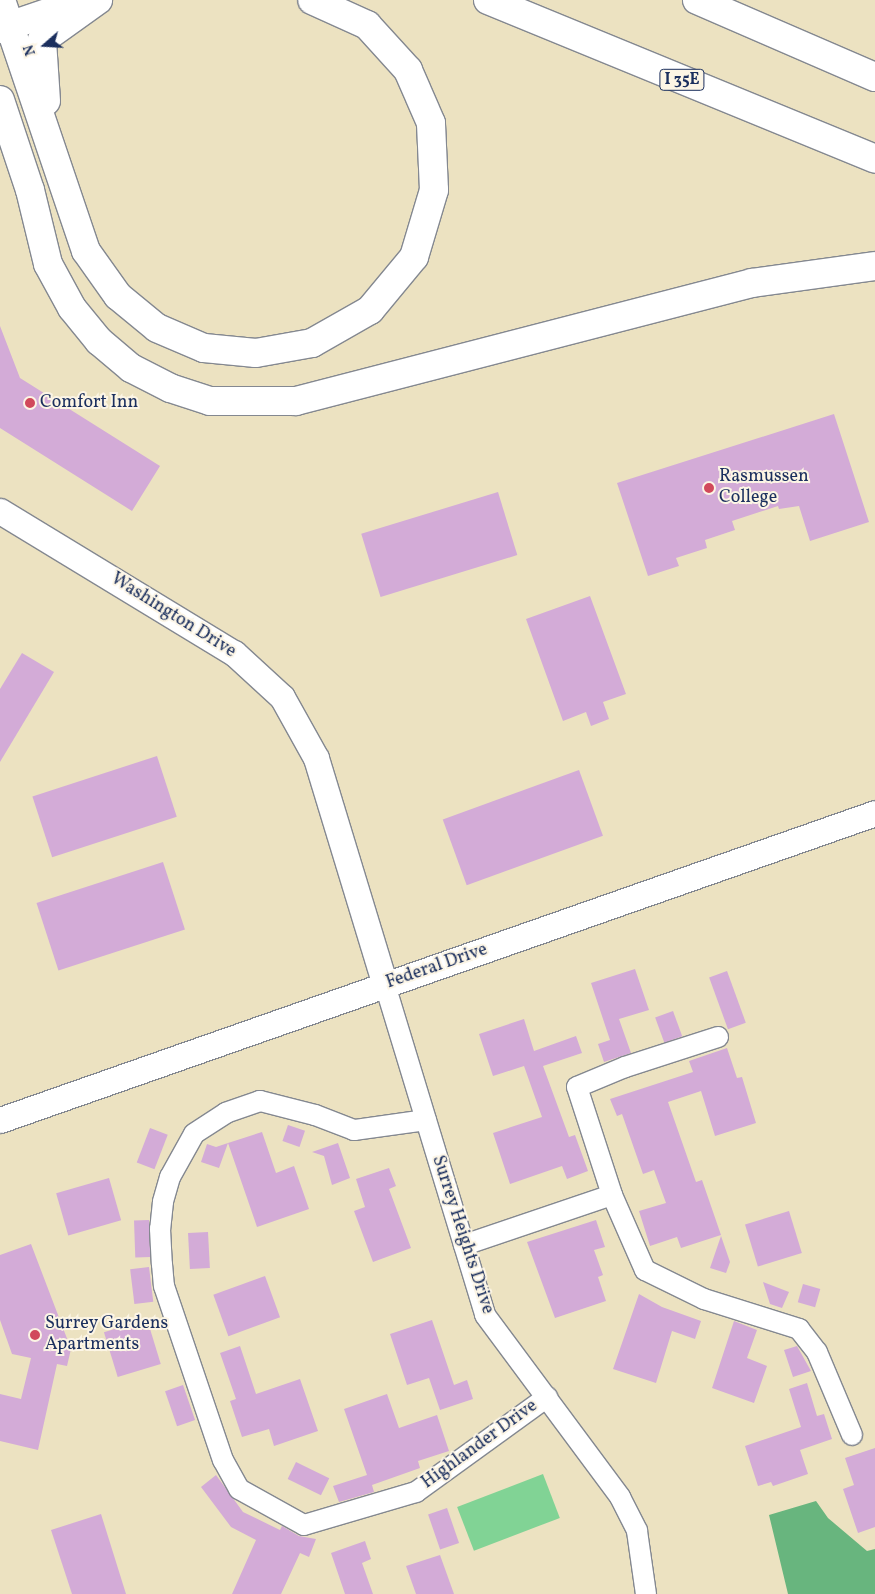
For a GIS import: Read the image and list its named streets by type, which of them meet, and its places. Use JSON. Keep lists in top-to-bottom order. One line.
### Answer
{"streets":{"main road":["I 35E"],"street":["Washington Drive","Federal Drive","Surrey Heights Drive","Highlander Drive"]},"crossings":[["Washington Drive","Federal Drive"],["Washington Drive","Surrey Heights Drive"],["Federal Drive","Surrey Heights Drive"],["Surrey Heights Drive","Highlander Drive"]],"places":["Comfort Inn","Rasmussen College","Surrey Gardens Apartments"],"north":"left"}
